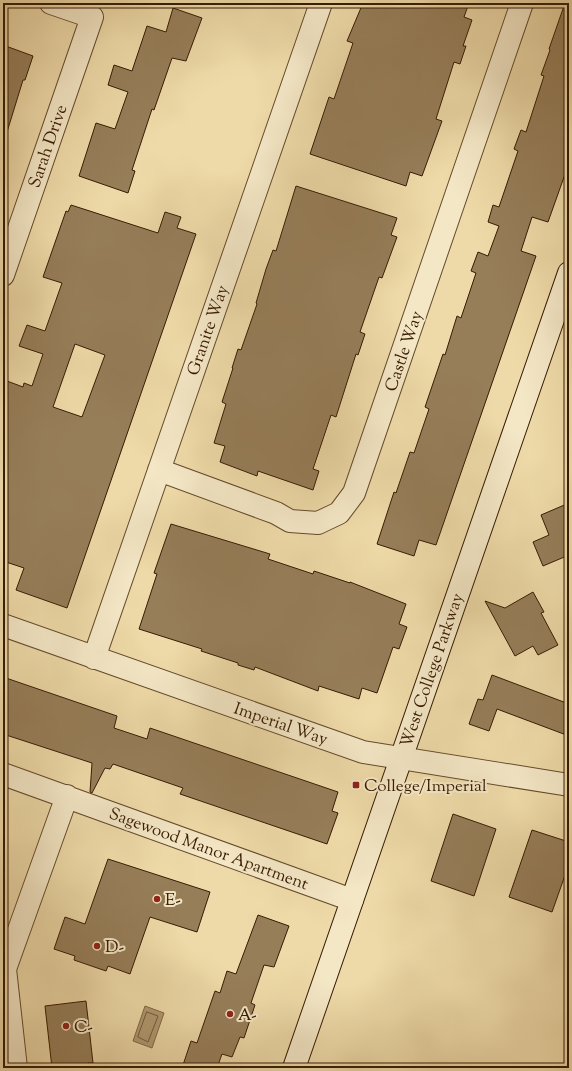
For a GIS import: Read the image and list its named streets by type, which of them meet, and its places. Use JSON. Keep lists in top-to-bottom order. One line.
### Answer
{"streets":{"street":["Sarah Drive","Granite Way","Castle Way","West College Parkway","Imperial Way","Sagewood Manor Apartment"]},"crossings":[["Granite Way","Castle Way"],["Granite Way","Imperial Way"],["West College Parkway","Imperial Way"],["West College Parkway","Sagewood Manor Apartment"]],"places":{"transit":["College/Imperial"],"other":["E-","D-","A-","C-"]}}
